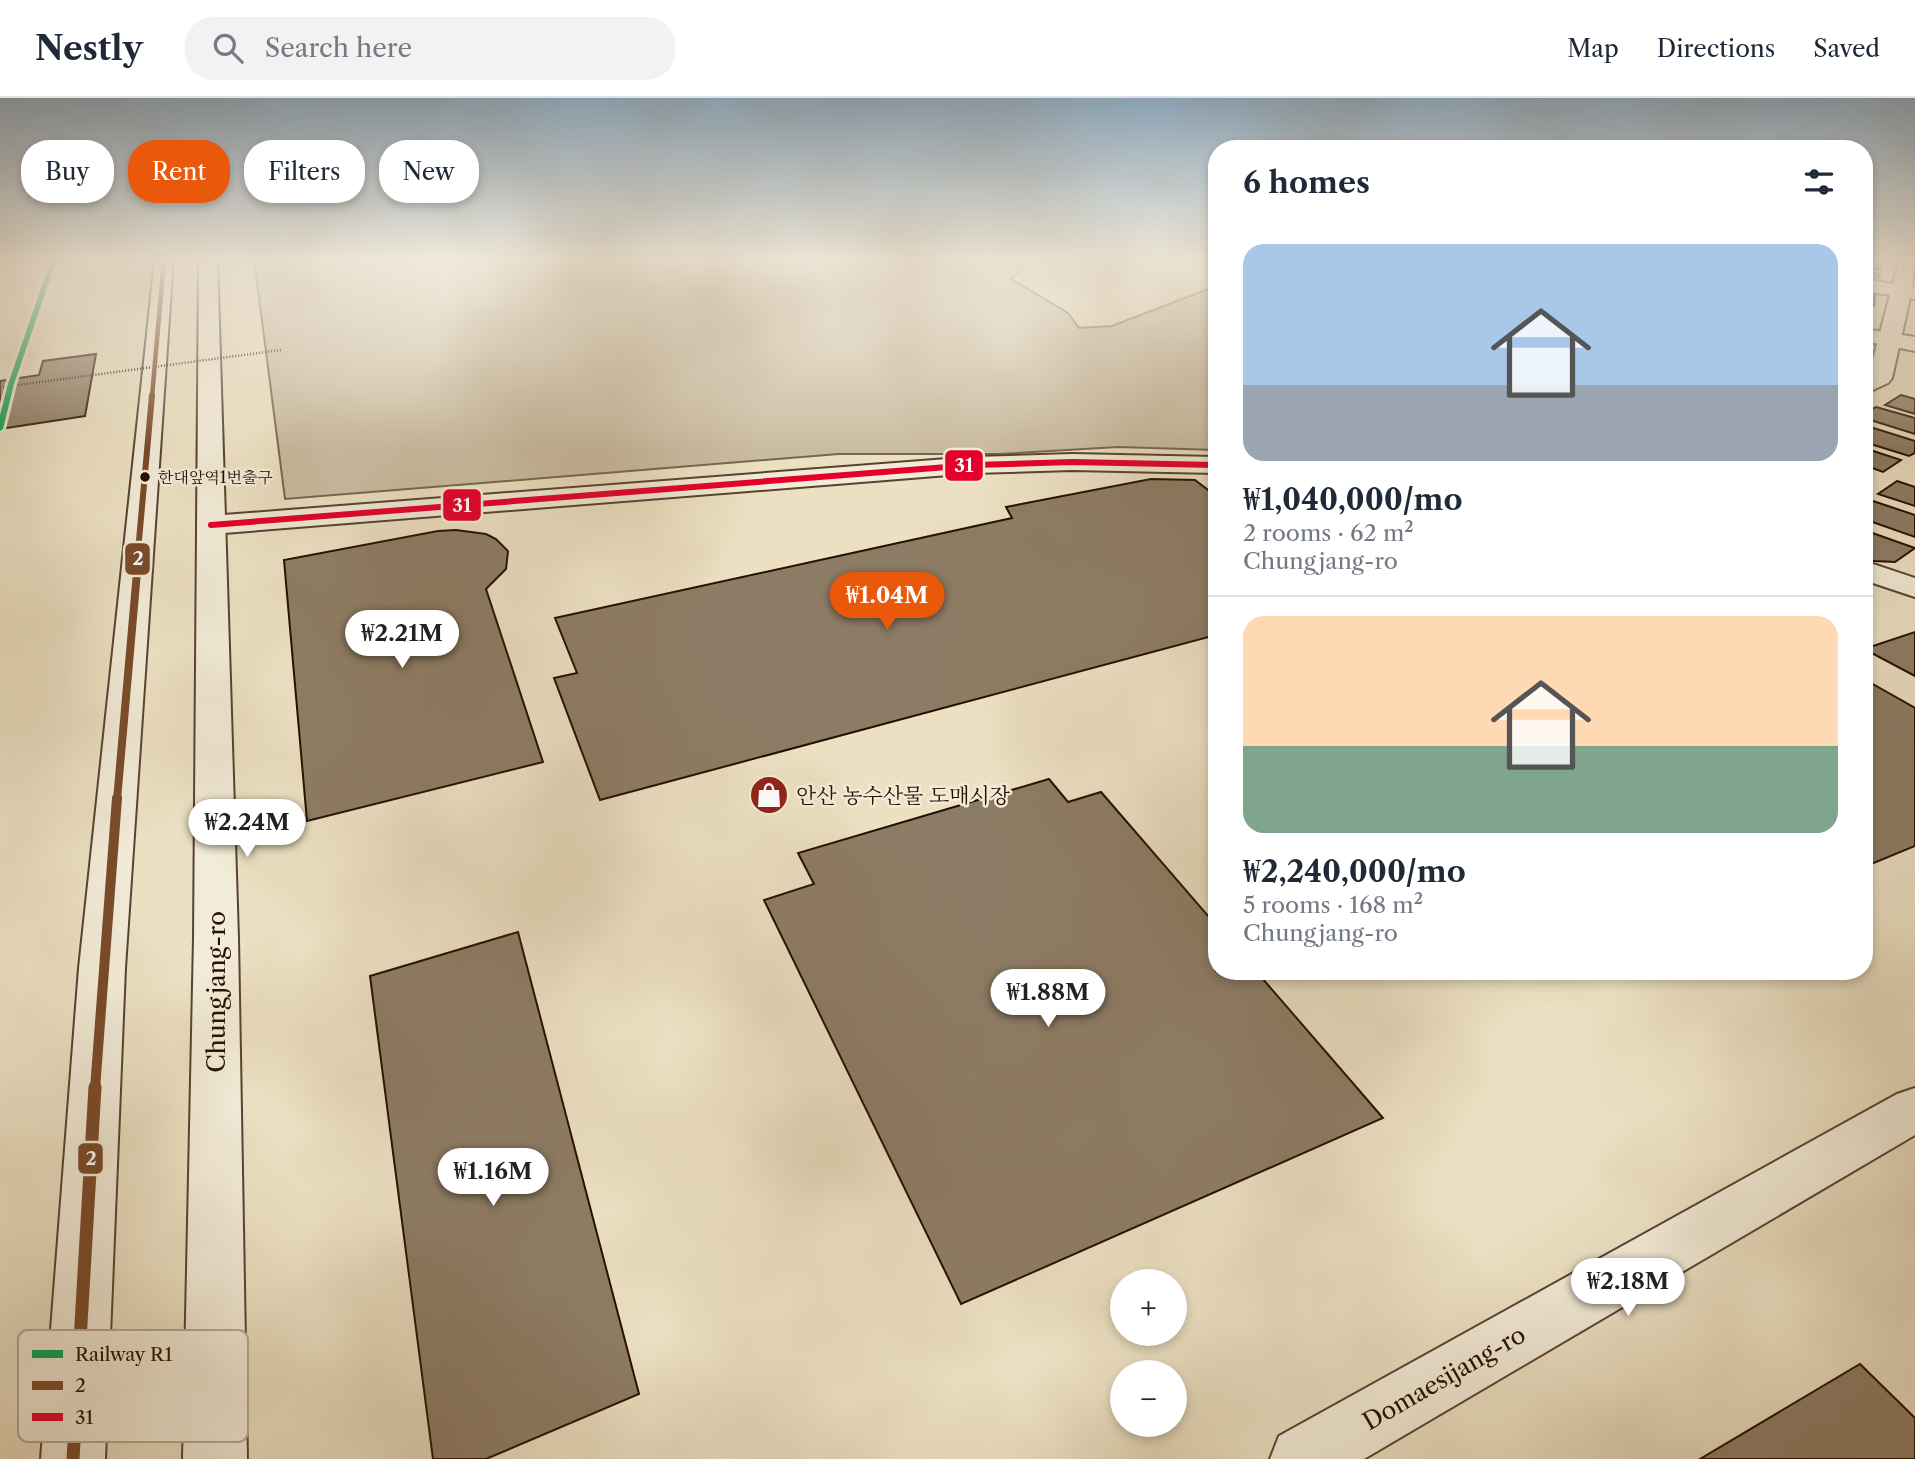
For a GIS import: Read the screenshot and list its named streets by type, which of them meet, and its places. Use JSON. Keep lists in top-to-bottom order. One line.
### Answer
{"streets":{"street":["Chungjang-ro","Domaesijang-ro"]},"places":{"other":["한대앞역1번출구"],"shop":["안산 농수산물 도매시장"]},"lines":["rail line R1","transit line 2","transit line 31"],"legend":["Railway R1","2","31"],"page":{"header":"Nestly","search":"Search here","nav":["Map","Directions","Saved"],"chip":["Buy","Rent","Filters","New"],"heading":"6 homes","list":[{"name":"₩1,040,000/mo","note":"2 rooms · 62 m² · Chungjang-ro"},{"name":"₩2,240,000/mo","note":"5 rooms · 168 m² · Chungjang-ro"}],"price":["₩1.04M","₩2.21M","₩2.24M","₩1.88M","₩1.16M","₩2.18M"],"map_buttons":["+","−"]}}
